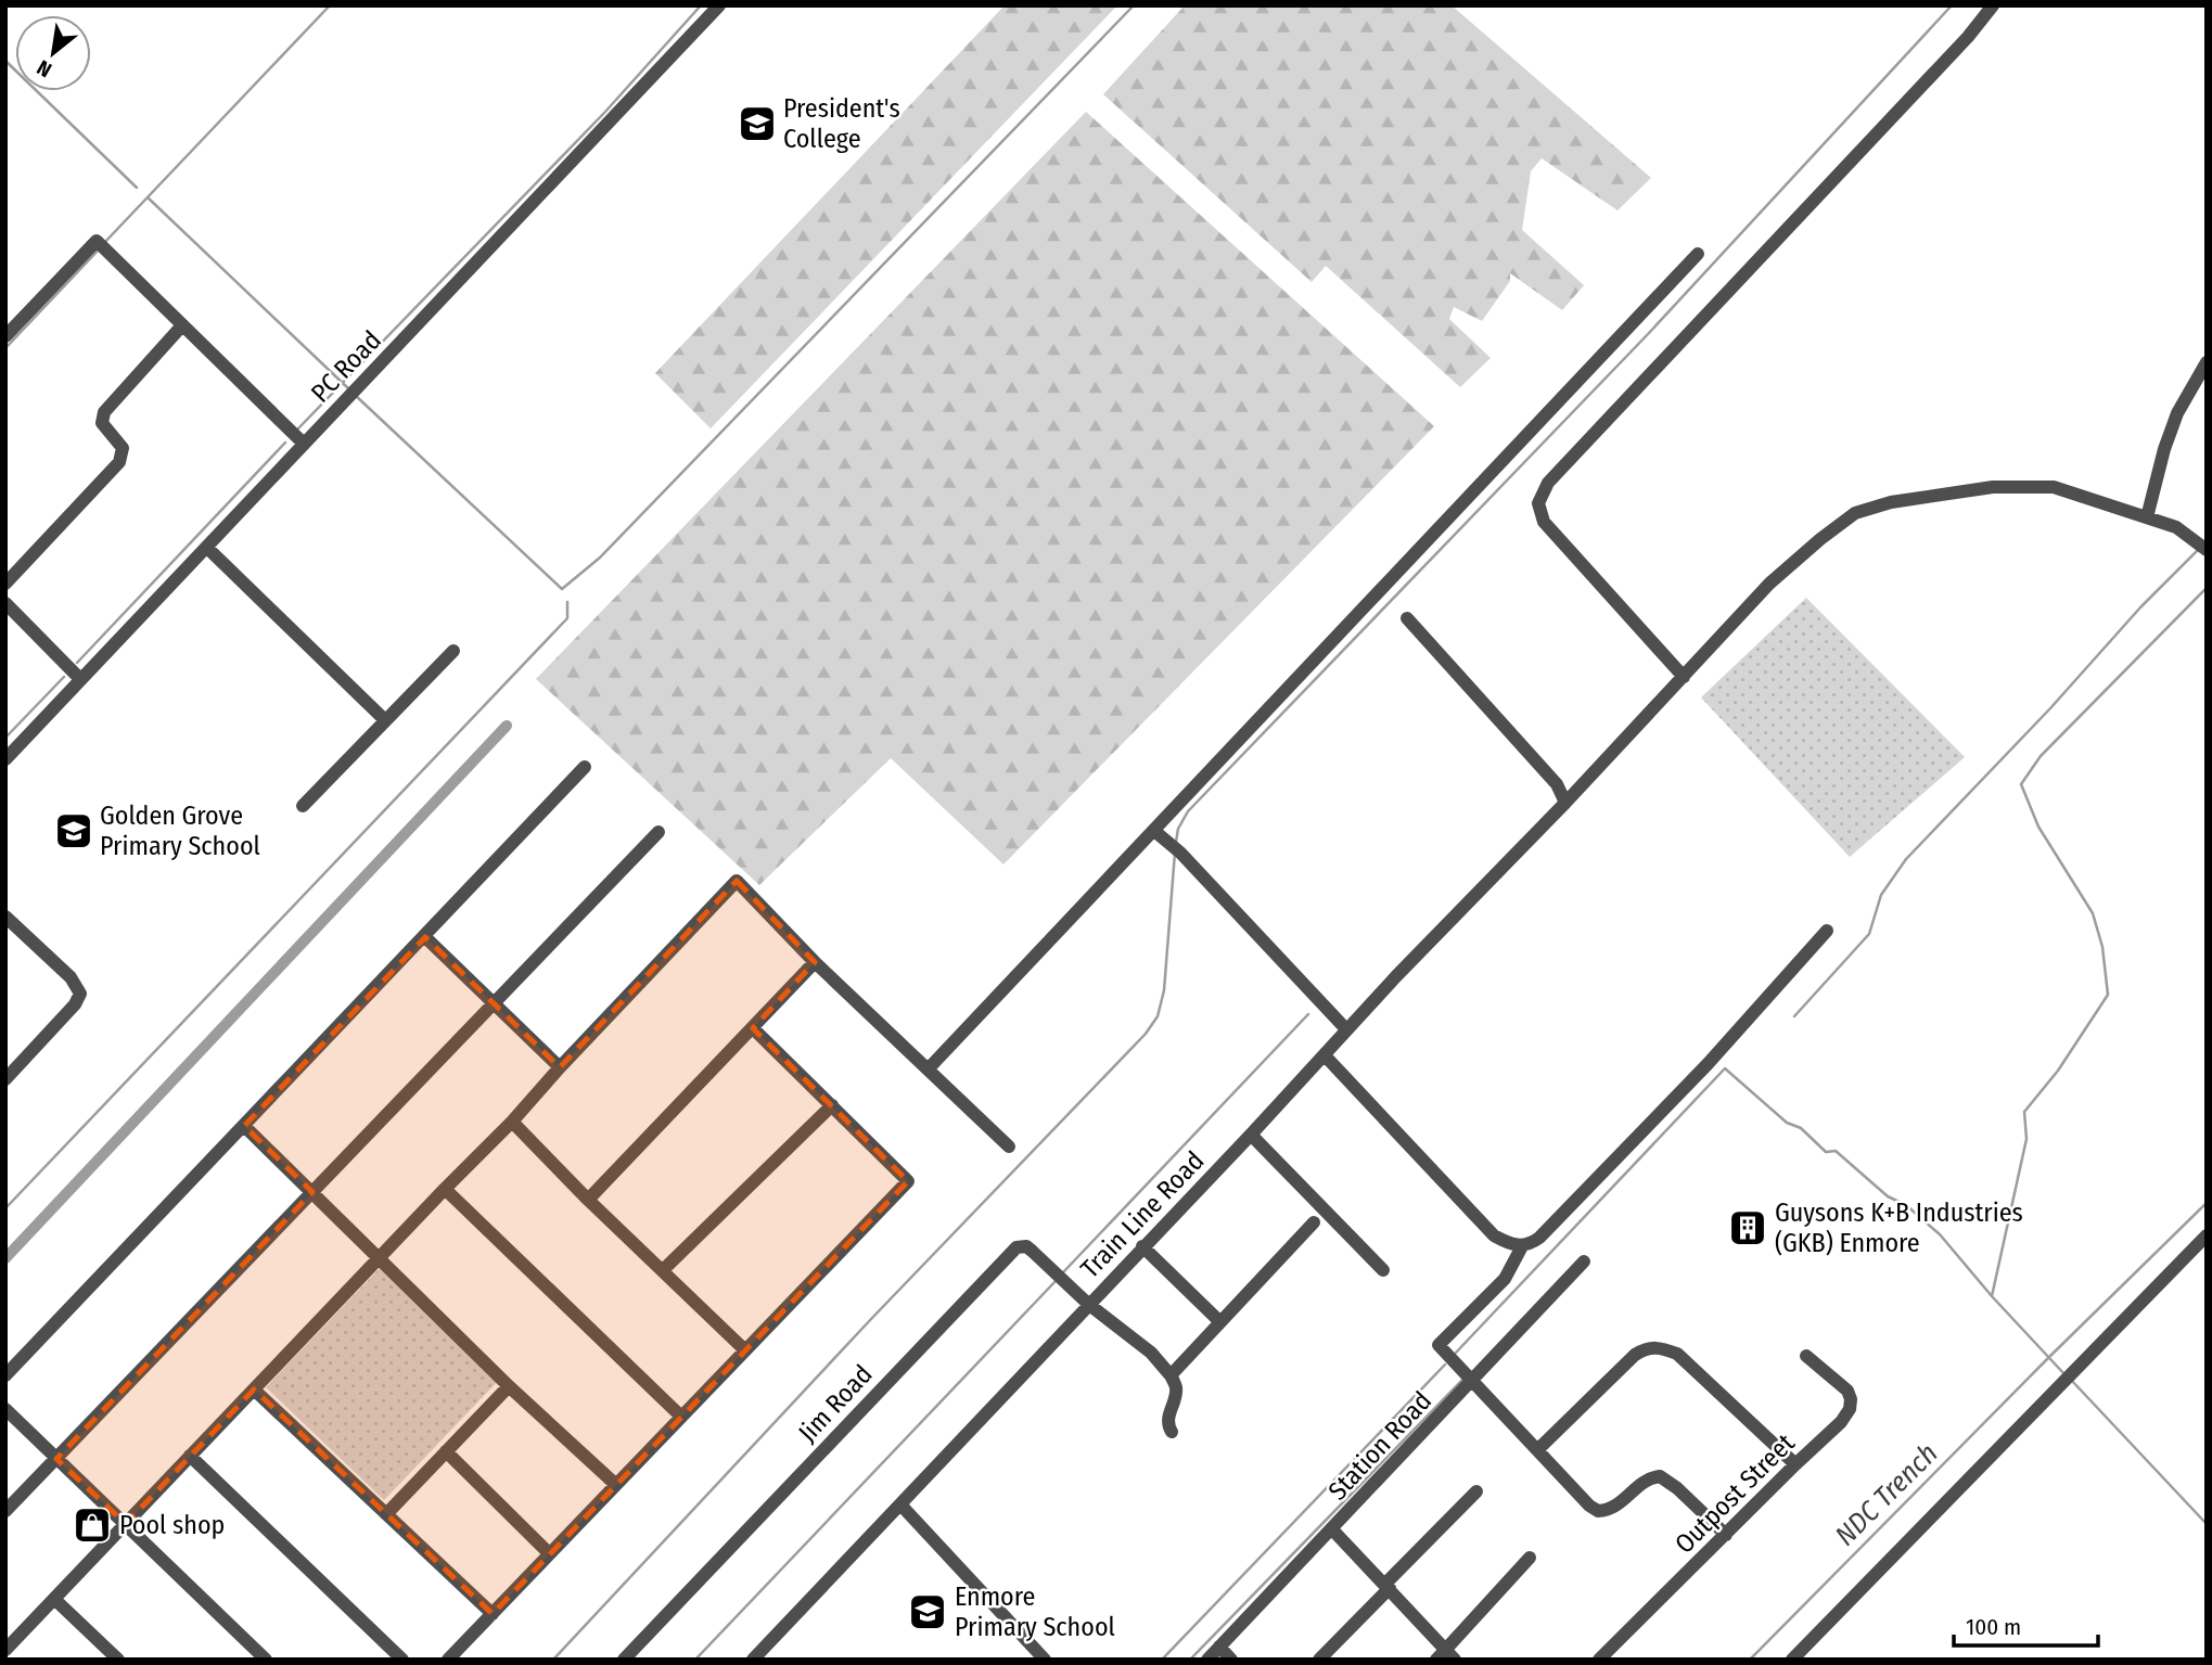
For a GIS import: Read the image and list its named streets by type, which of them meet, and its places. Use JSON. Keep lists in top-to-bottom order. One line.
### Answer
{"streets":{"street":["PC Road","Train Line Road","Jim Road","Station Road","Outpost Street"]},"crossings":[["Train Line Road","Jim Road"]],"water":["NDC Trench"],"places":{"school or university":["President's College","Golden Grove Primary School","Enmore Primary School"],"building":["Guysons K+B Industries (GKB) Enmore"],"shop":["Pool shop"]},"scale_bar":"100 m","north":"bottom left"}
